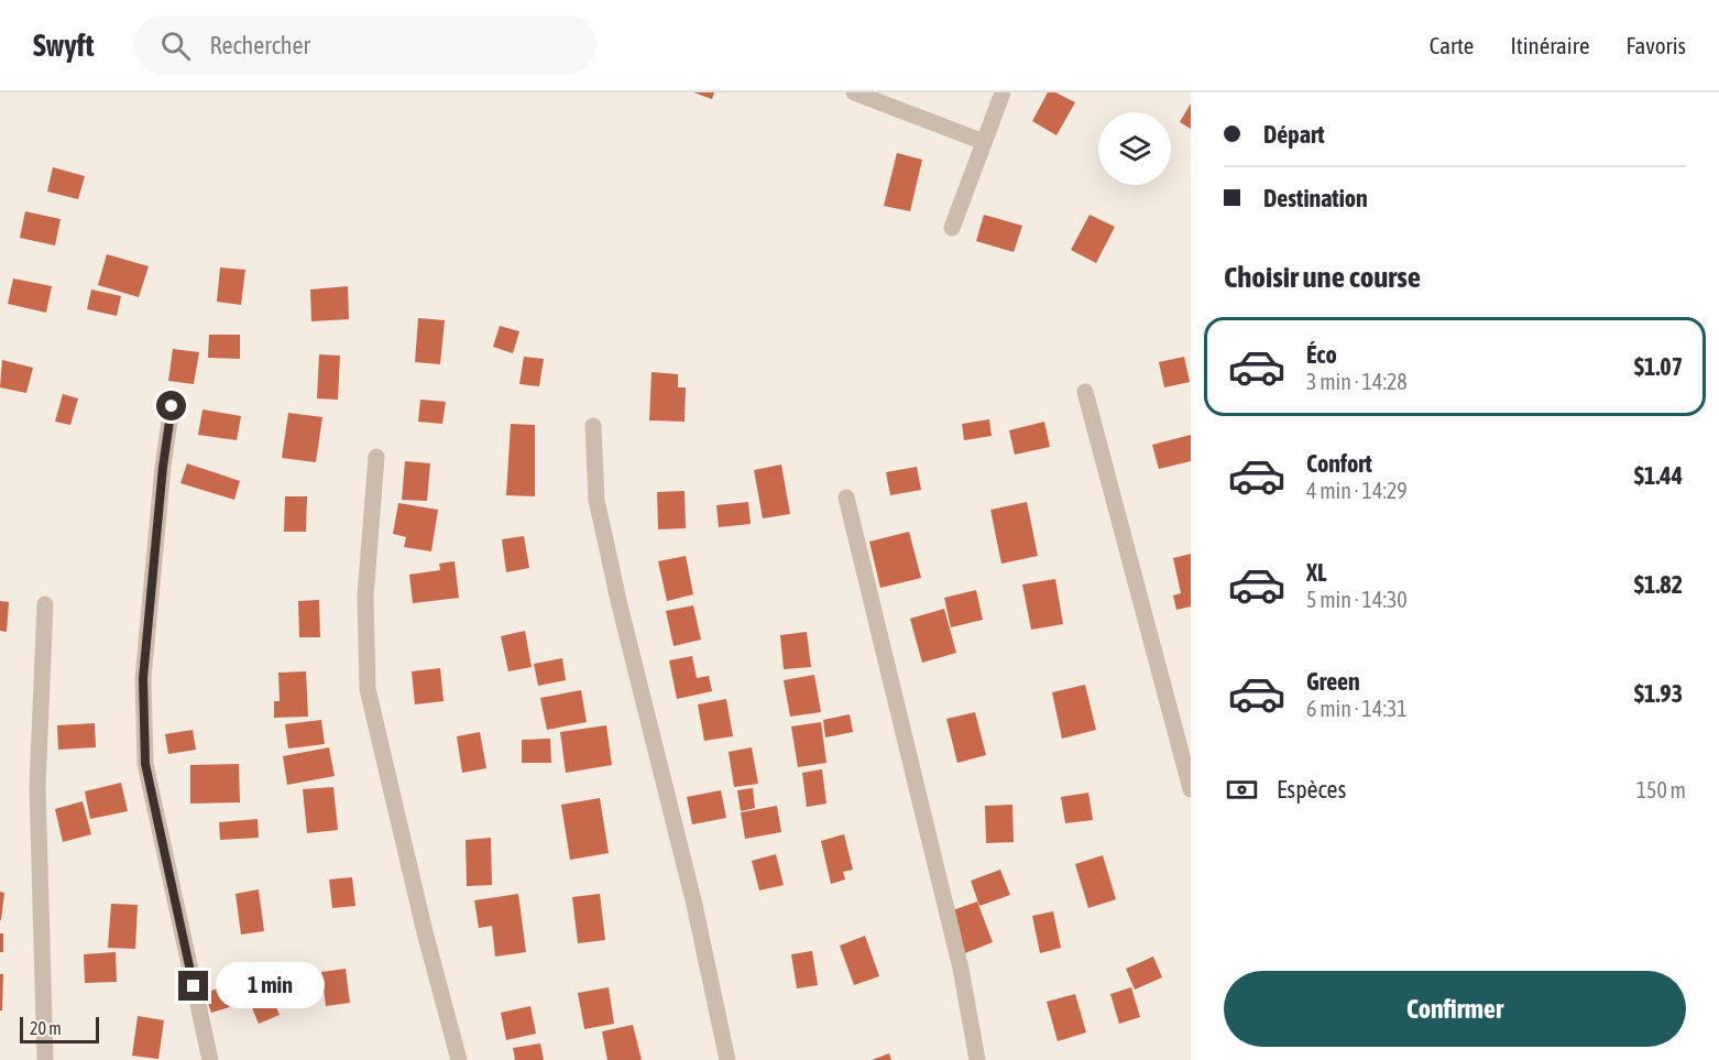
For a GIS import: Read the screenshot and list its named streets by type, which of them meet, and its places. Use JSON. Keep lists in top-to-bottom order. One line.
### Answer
{"scale_bar":"20 m","page":{"header":"Swyft","search":"Rechercher","nav":["Carte","Itinéraire","Favoris"],"banner":["Départ","Destination"],"heading":"Choisir une course","list":[{"name":"Éco","note":"3 min · 14:28","value":"$1.07"},{"name":"Confort","note":"4 min · 14:29","value":"$1.44"},{"name":"XL","note":"5 min · 14:30","value":"$1.82"},{"name":"Green","note":"6 min · 14:31","value":"$1.93"}],"pay":["Espèces","150 m"],"buttons":"Confirmer","bubble":"1 min","scale":"20 m"}}
